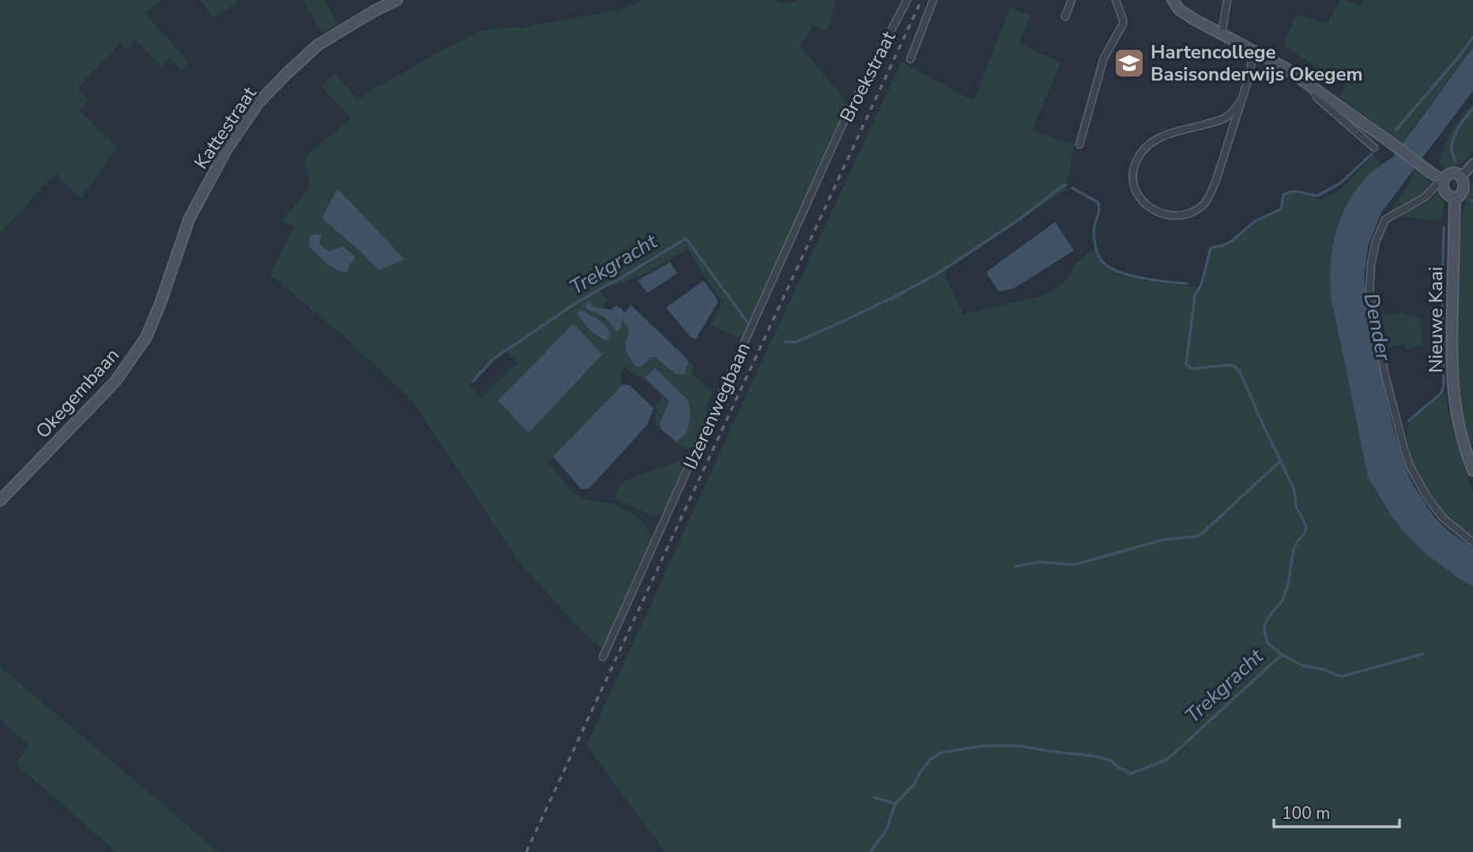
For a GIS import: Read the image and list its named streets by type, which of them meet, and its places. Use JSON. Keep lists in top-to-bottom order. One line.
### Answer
{"streets":{"main road":["Kattestraat","Nieuwe Kaai","Okegembaan"],"street":["Broekstraat","IJzerenwegbaan"]},"crossings":[["Broekstraat","IJzerenwegbaan"],["Kattestraat","Okegembaan"]],"water":["Trekgracht","Dender"],"places":{"school or university":["Hartencollege Basisonderwijs Okegem"]},"scale_bar":"100 m"}
